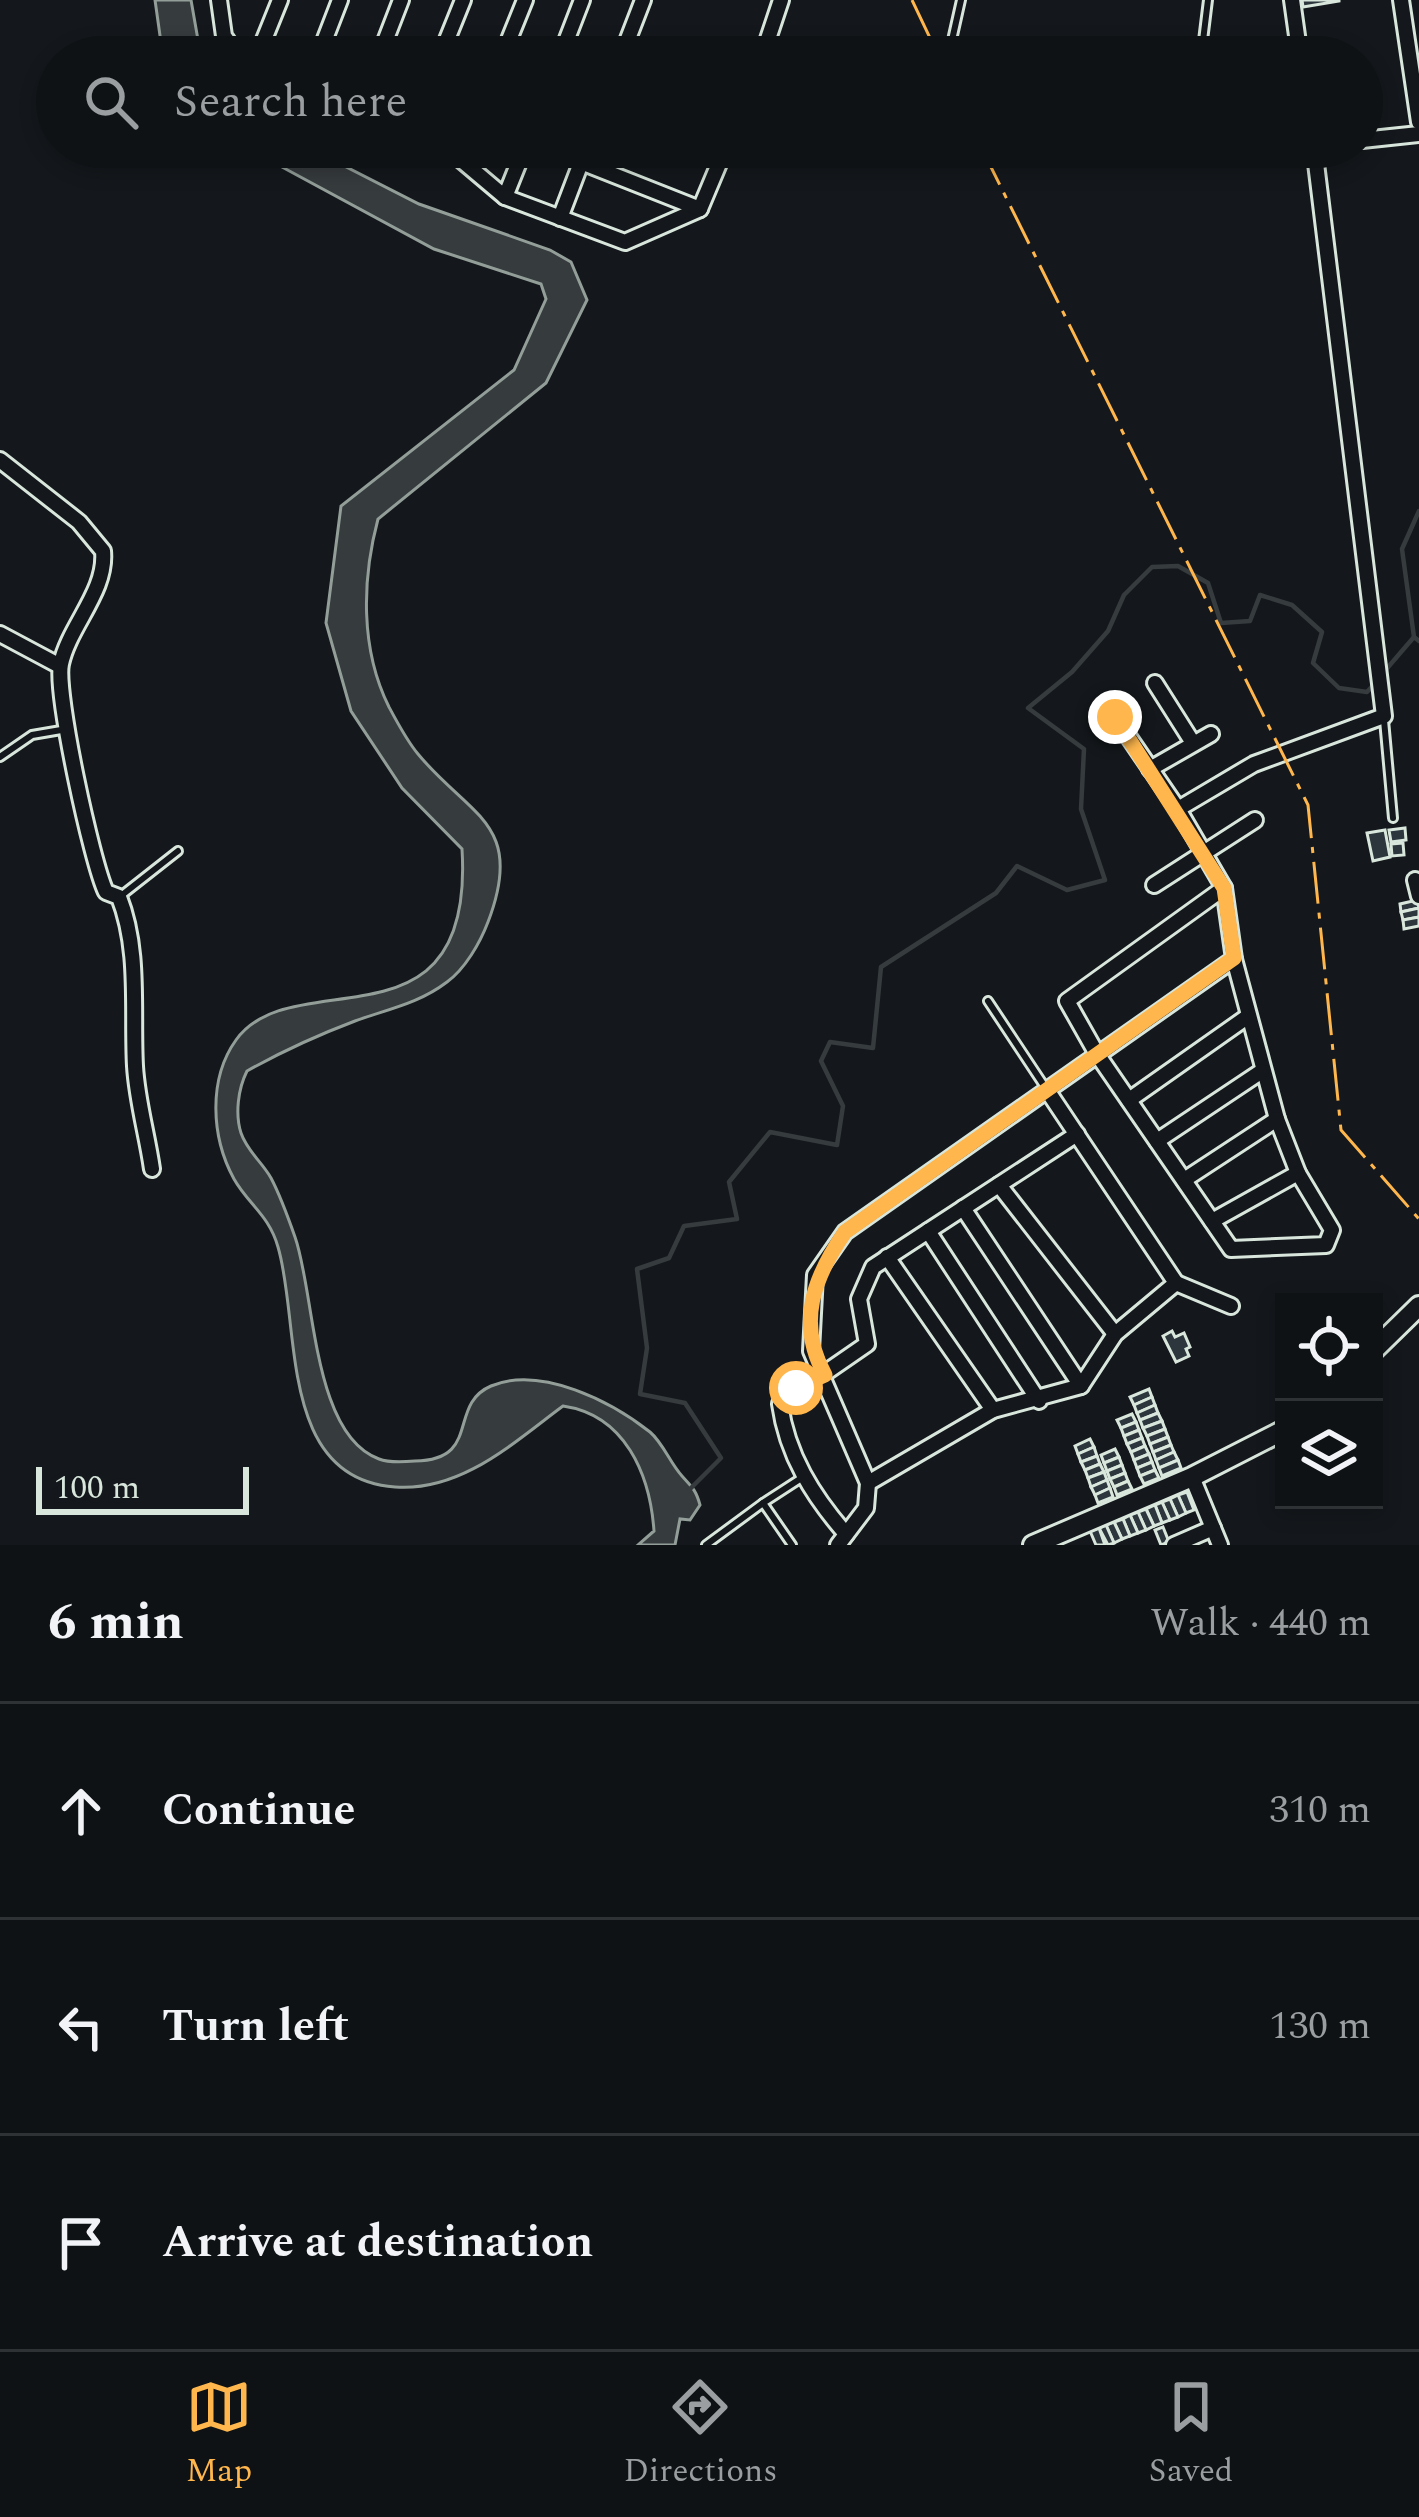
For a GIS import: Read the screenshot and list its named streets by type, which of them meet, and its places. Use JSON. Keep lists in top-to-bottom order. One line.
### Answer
{"scale_bar":"100 m","page":{"search":"Search here","scale":"100 m","heading":["6 min","Walk · 440 m"],"list":[["Continue","310 m"],["Turn left","130 m"],"Arrive at destination"],"nav":["Map","Directions","Saved"]}}
